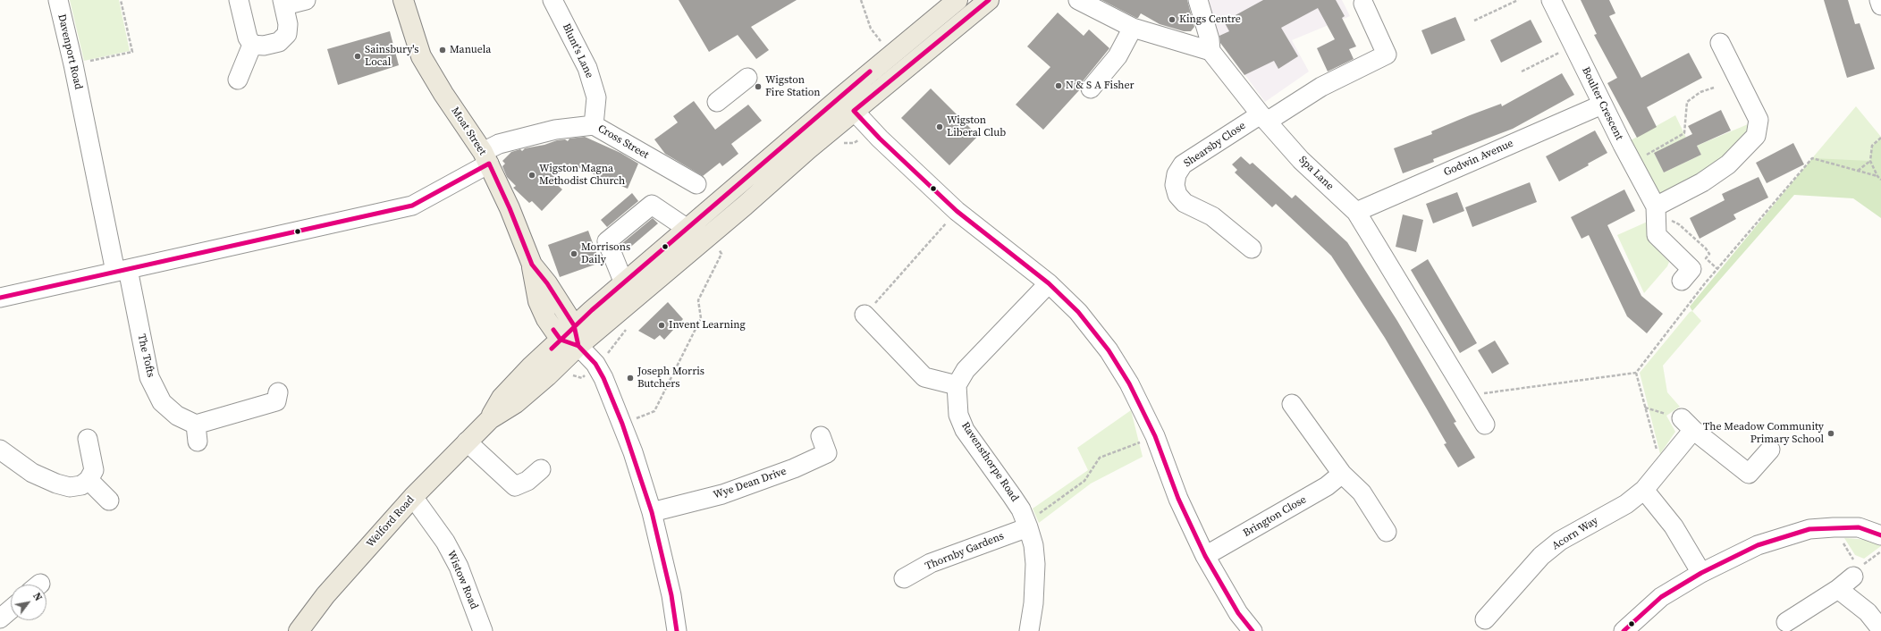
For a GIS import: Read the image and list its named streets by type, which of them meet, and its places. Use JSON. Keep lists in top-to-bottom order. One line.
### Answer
{"streets":{"main road":["Moat Street","Welford Road"],"street":["Blunt's Lane","Davenport Road","Boulter Crescent","Cross Street","Shearsby Close","Godwin Avenue","Spa Lane","The Tofts","Ravensthorpe Road","Wye Dean Drive","Brington Close","Acorn Way","Thornby Gardens","Wistow Road"]},"crossings":[["Blunt's Lane","Cross Street"],["Davenport Road","Cross Street"],["Davenport Road","The Tofts"],["Boulter Crescent","Godwin Avenue"],["Moat Street","Cross Street"],["Moat Street","Welford Road"],["Cross Street","The Tofts"],["Shearsby Close","Spa Lane"],["Godwin Avenue","Spa Lane"],["Ravensthorpe Road","Thornby Gardens"],["Welford Road","Wistow Road"]],"places":["Kings Centre","Manuela","Sainsbury's Local","N & S A Fisher","Wigston Fire Station","Wigston Liberal Club","Wigston Magna Methodist Church","Morrisons Daily","Invent Learning","Joseph Morris Butchers","The Meadow Community Primary School"],"north":"top right"}
